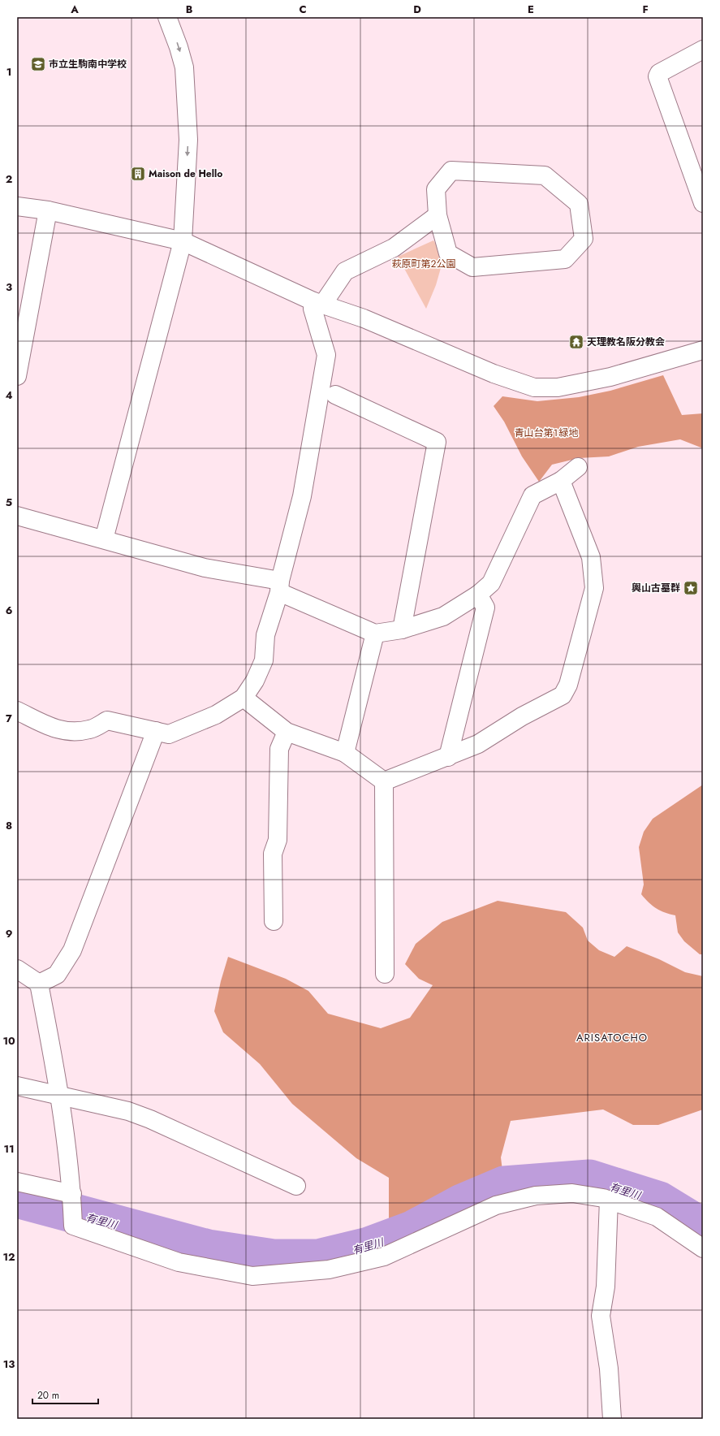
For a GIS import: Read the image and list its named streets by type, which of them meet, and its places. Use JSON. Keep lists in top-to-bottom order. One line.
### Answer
{"districts":["ARISATOCHO"],"water":["有里川"],"parks":["萩原町第２公園","青山台第１緑地"],"places":{"school or university":["市立生駒南中学校"],"building":["Maison de Hello"],"temple":["天理教名阪分教会"],"place":["輿山古墓群"]},"scale_bar":"20 m","grid":{"columns":["A","B","C","D","E","F"],"rows":["1","2","3","4","5","6","7","8","9","10","11","12","13"]}}
